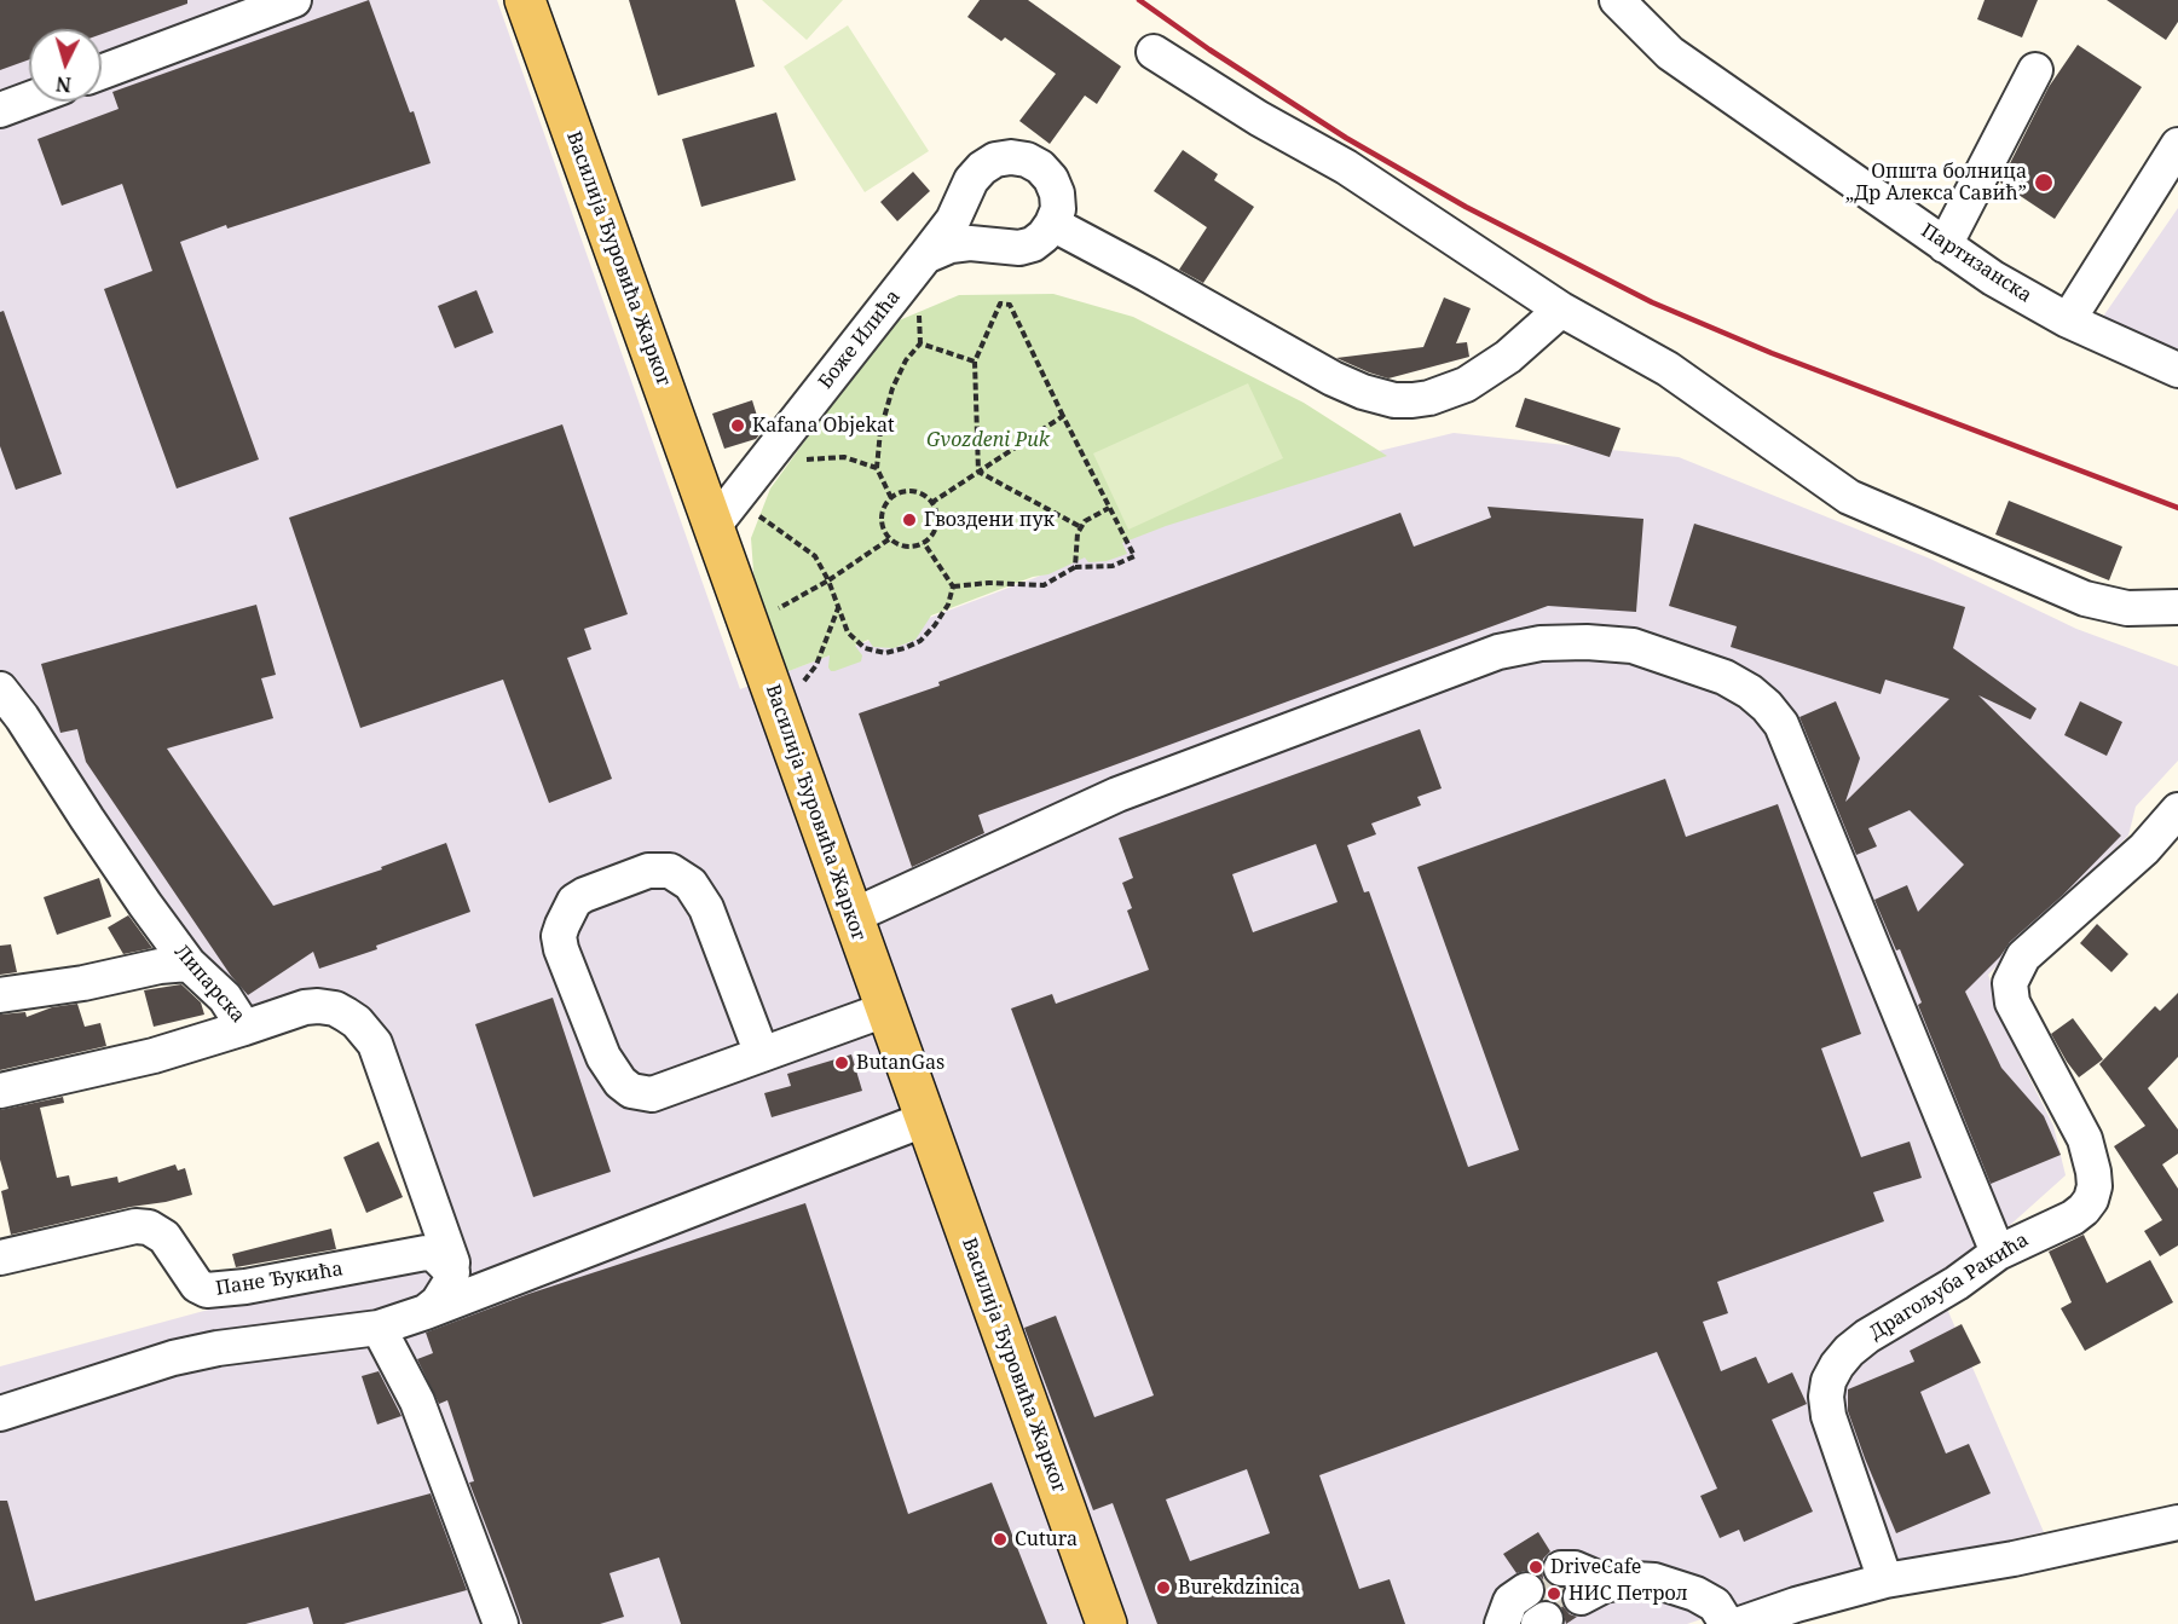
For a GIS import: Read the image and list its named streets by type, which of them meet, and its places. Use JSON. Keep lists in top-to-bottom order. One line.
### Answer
{"streets":{"main road":["Василија Ђуровића Жарког"],"street":["Партизанска","Боже Илића","Липарска","Пане Ђукића","Драгољуба Ракића"]},"crossings":[["Василија Ђуровића Жарког","Боже Илића"],["Липарска","Пане Ђукића"]],"parks":["Gvozdeni Puk"],"places":["Општа болница „Др Алекса Савић”","Kafana Objekat","Гвоздени пук","ButanGas","Cutura","DriveCafe","Burekdzinica","НИС Петрол"],"north":"bottom"}
